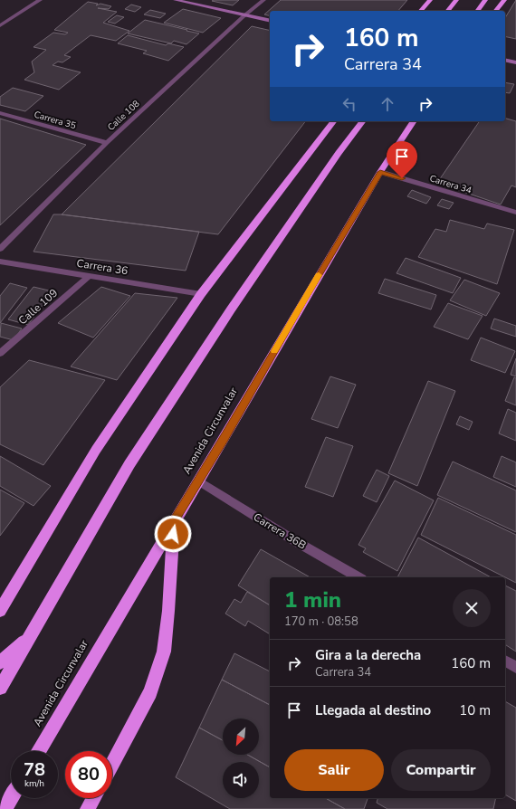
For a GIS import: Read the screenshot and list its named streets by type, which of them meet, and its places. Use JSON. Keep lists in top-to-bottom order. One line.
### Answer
{"streets":{"highway":["Avenida Circunvalar"],"street":["Calle 108","Carrera 35","Carrera 34","Carrera 36","Calle 109","Carrera 36B"]},"crossings":[["Calle 108","Carrera 35"],["Carrera 34","Avenida Circunvalar"],["Carrera 36","Calle 109"],["Avenida Circunvalar","Carrera 36B"]],"north":"bottom left","page":{"turn":["160 m","Carrera 34"],"heading":["1 min","170 m · 08:58"],"list":[{"name":"Gira a la derecha","note":"Carrera 34","value":"160 m"},{"name":"Llegada al destino","value":"10 m"}],"buttons":["Salir","Compartir"],"speed":"78 km/h","limit":"80"}}
